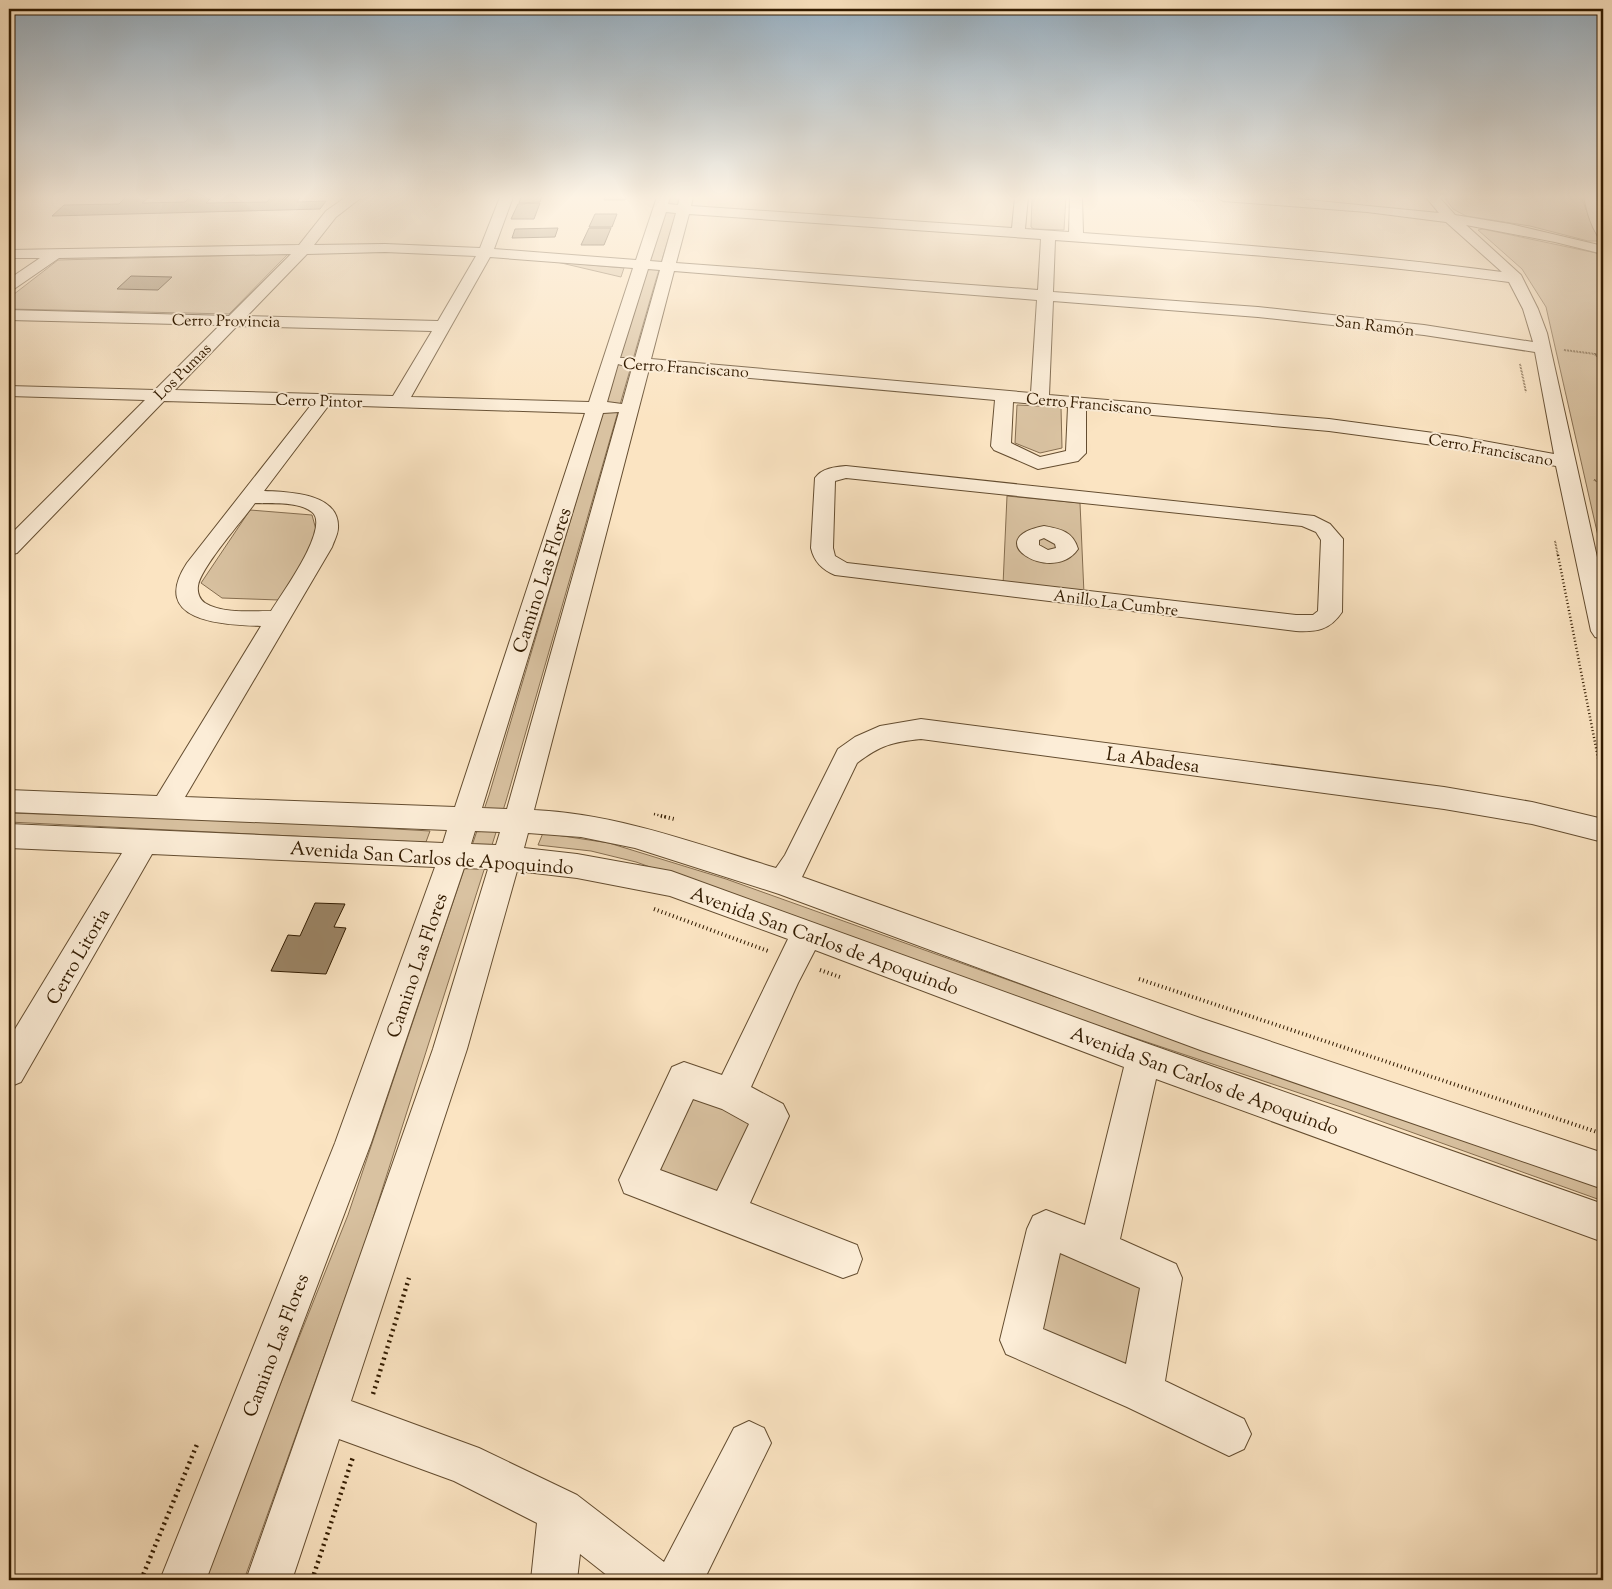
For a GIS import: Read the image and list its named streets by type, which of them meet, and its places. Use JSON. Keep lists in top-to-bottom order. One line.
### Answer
{"streets":{"street":["Cerro Provincia","San Ramón","Cerro Franciscano","Los Pumas","Cerro Pintor","Camino Las Flores","Anillo La Cumbre","La Abadesa","Avenida San Carlos de Apoquindo","Cerro Litoria"]},"crossings":[["Cerro Provincia","Los Pumas"],["Cerro Franciscano","Camino Las Flores"],["Los Pumas","Cerro Pintor"],["Cerro Pintor","Camino Las Flores"],["Camino Las Flores","Avenida San Carlos de Apoquindo"],["La Abadesa","Avenida San Carlos de Apoquindo"],["Avenida San Carlos de Apoquindo","Cerro Litoria"]]}
